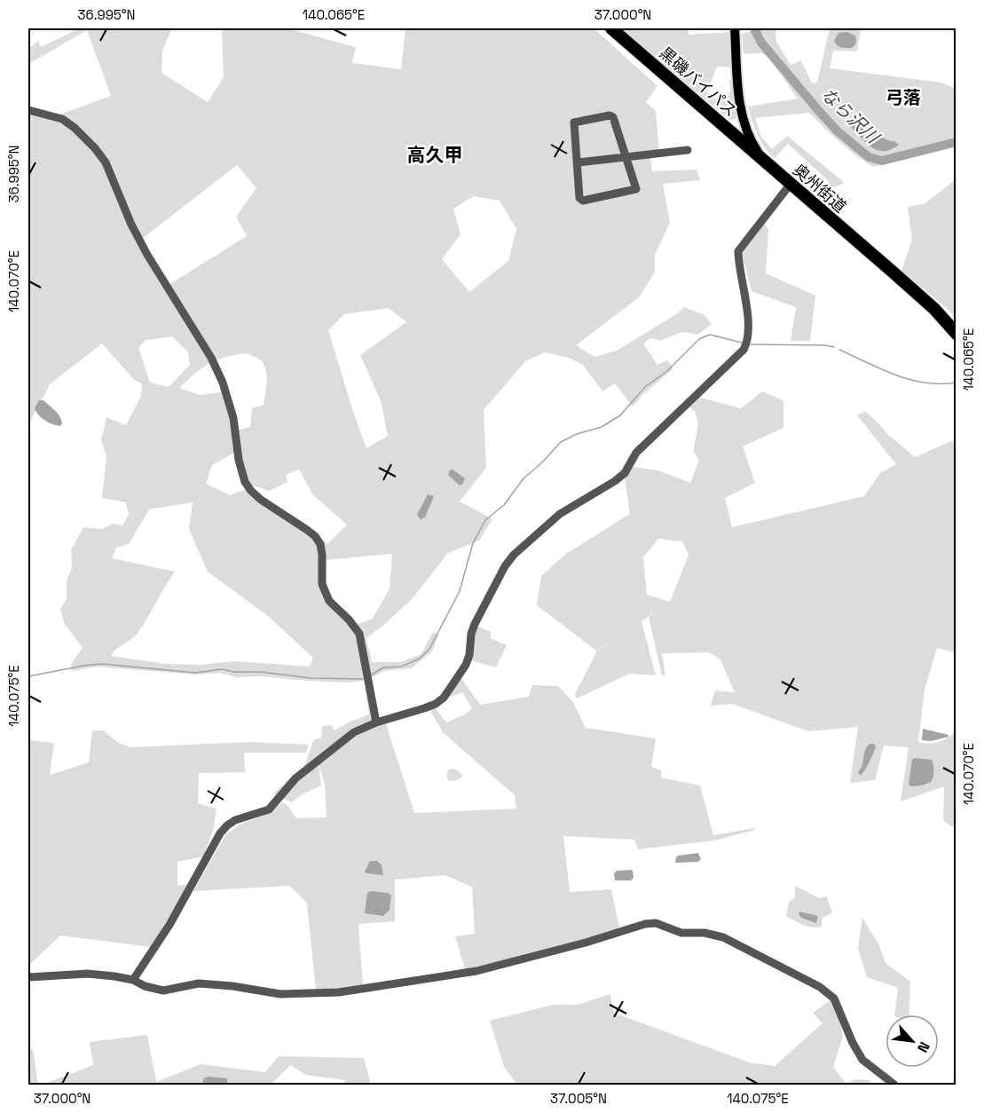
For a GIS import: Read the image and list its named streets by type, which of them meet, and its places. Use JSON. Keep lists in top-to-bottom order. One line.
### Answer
{"streets":{"highway":["黒磯バイパス","奥州街道"]},"crossings":[["黒磯バイパス","奥州街道"]],"districts":["弓落","高久甲"],"water":["なら沢川"],"north":"bottom right","coordinates":["36.995°N","140.065°E","37.000°N","140.070°E","140.075°E","37.005°N"]}
